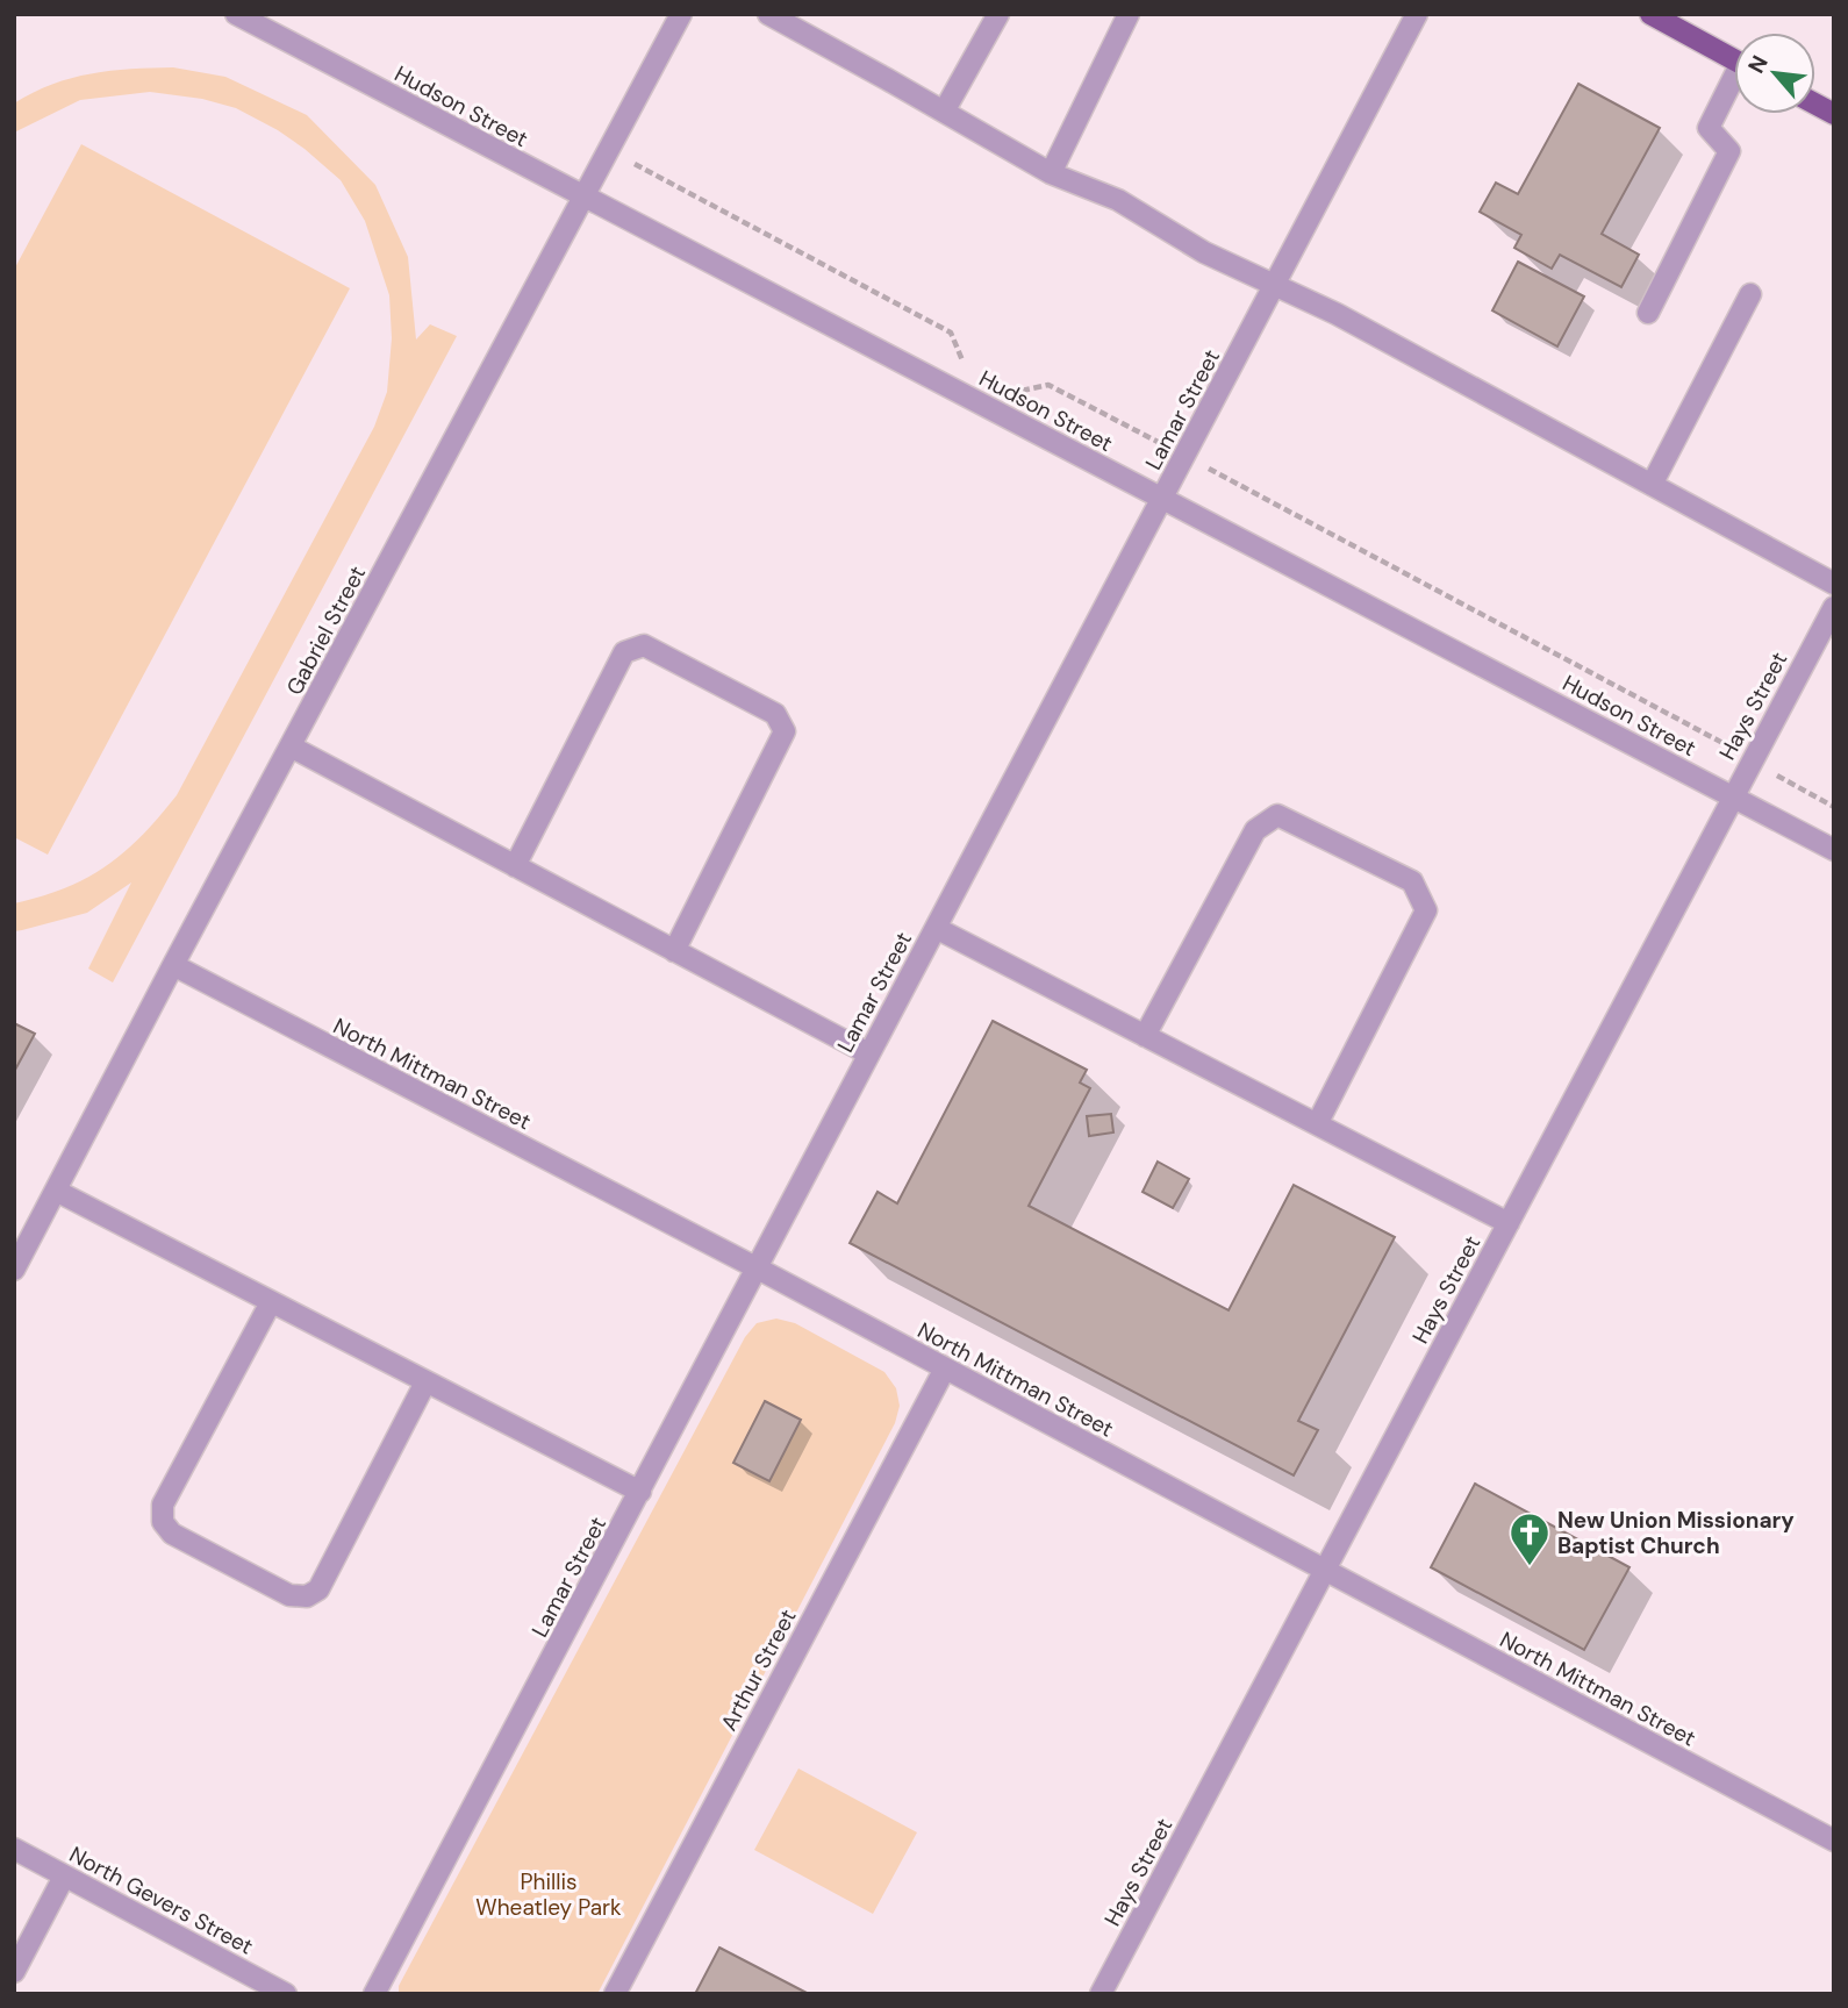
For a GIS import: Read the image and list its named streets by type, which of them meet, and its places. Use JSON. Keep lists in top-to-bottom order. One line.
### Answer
{"streets":{"street":["Hudson Street","Lamar Street","Gabriel Street","Hays Street","North Mittman Street","Arthur Street","North Gevers Street"]},"crossings":[["Hudson Street","Lamar Street"],["Hudson Street","Gabriel Street"],["Hudson Street","Hays Street"],["Lamar Street","North Mittman Street"],["Gabriel Street","North Mittman Street"],["Hays Street","North Mittman Street"],["North Mittman Street","Arthur Street"]],"parks":["Phillis Wheatley Park"],"places":{"church":["New Union Missionary Baptist Church"]},"north":"top left"}
